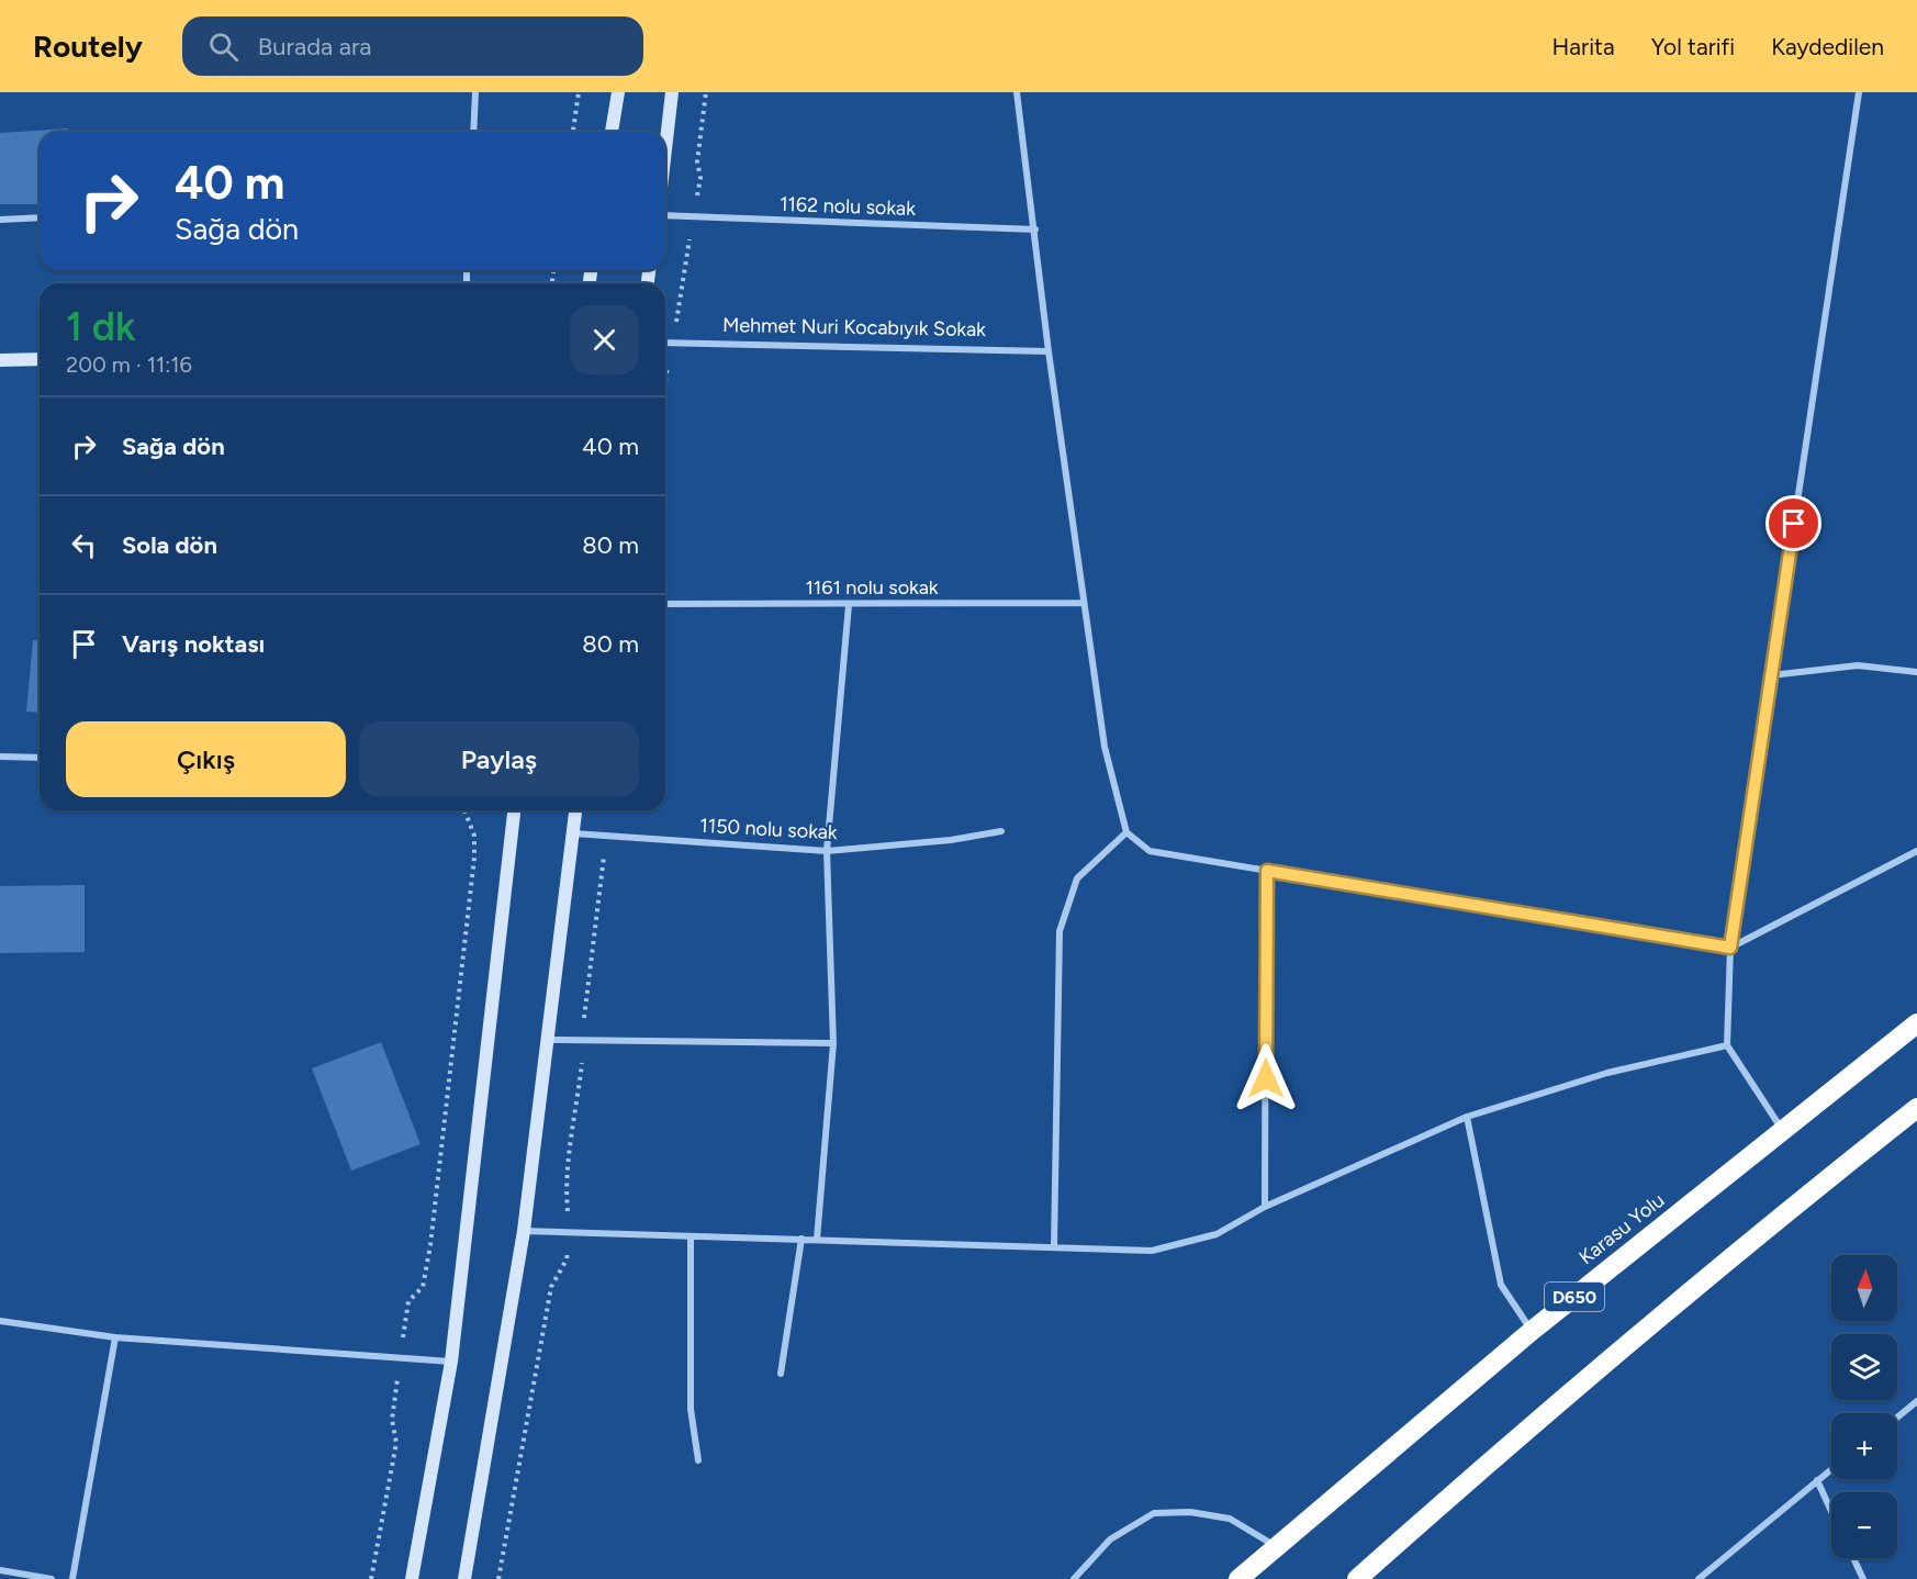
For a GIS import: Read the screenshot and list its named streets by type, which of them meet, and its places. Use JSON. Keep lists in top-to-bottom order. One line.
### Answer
{"streets":{"highway":["Karasu Yolu","D650"],"street":["1162 nolu sokak","Mehmet Nuri Kocabıyık Sokak","1161 nolu sokak","1150 nolu sokak"]},"north":"top","page":{"header":"Routely","search":"Burada ara","nav":["Harita","Yol tarifi","Kaydedilen"],"turn":["40 m","Sağa dön"],"heading":["1 dk","200 m · 11:16"],"list":[{"name":"Sağa dön","value":"40 m"},{"name":"Sola dön","value":"80 m"},{"name":"Varış noktası","value":"80 m"}],"buttons":["Çıkış","Paylaş"],"map_buttons":["+","−"]}}
